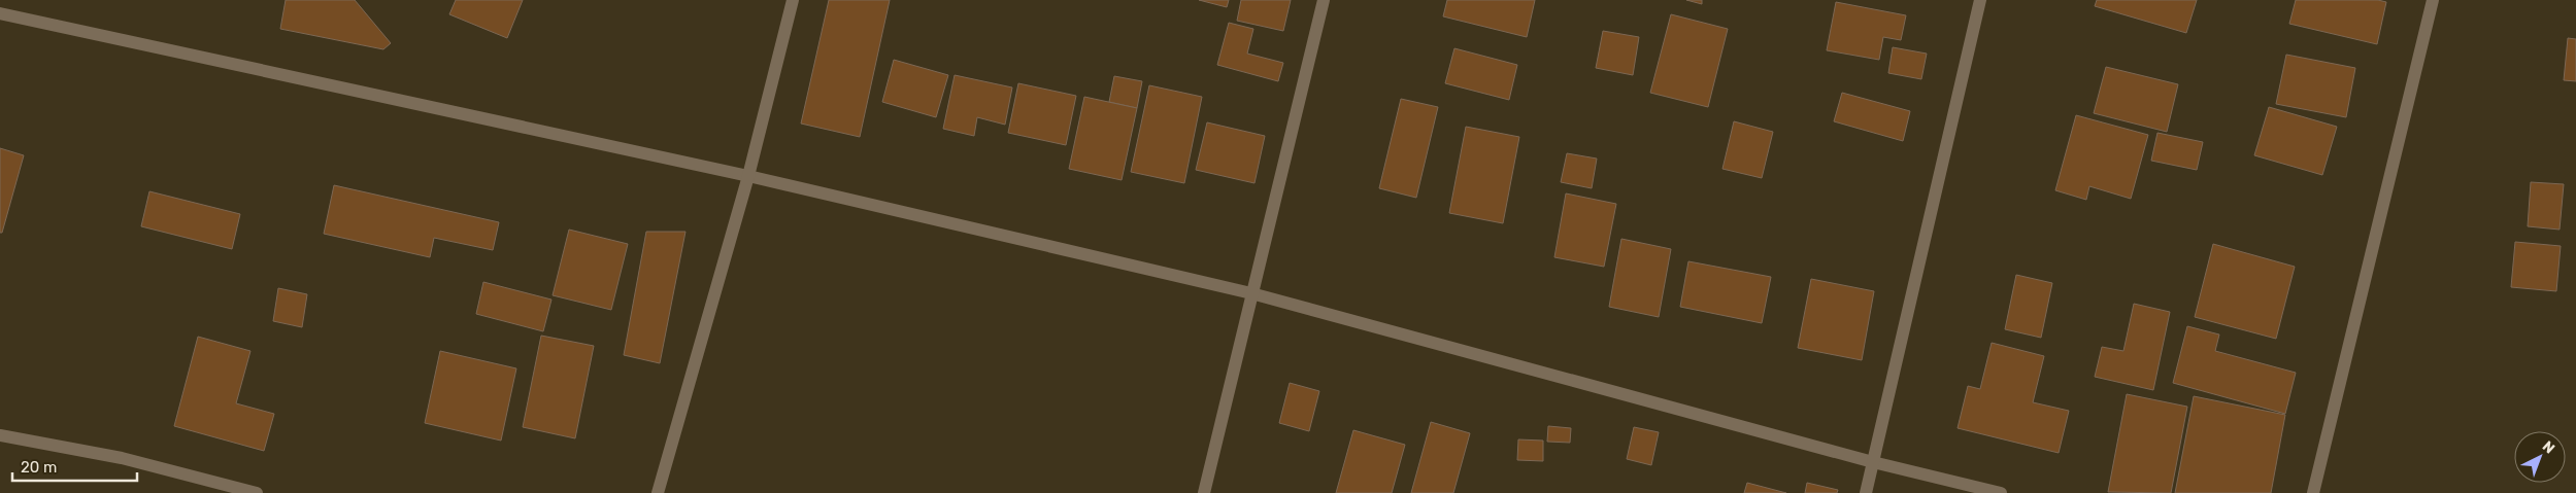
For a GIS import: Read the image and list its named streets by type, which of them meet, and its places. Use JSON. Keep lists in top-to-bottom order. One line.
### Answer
{"scale_bar":"20 m","north":"top right"}
